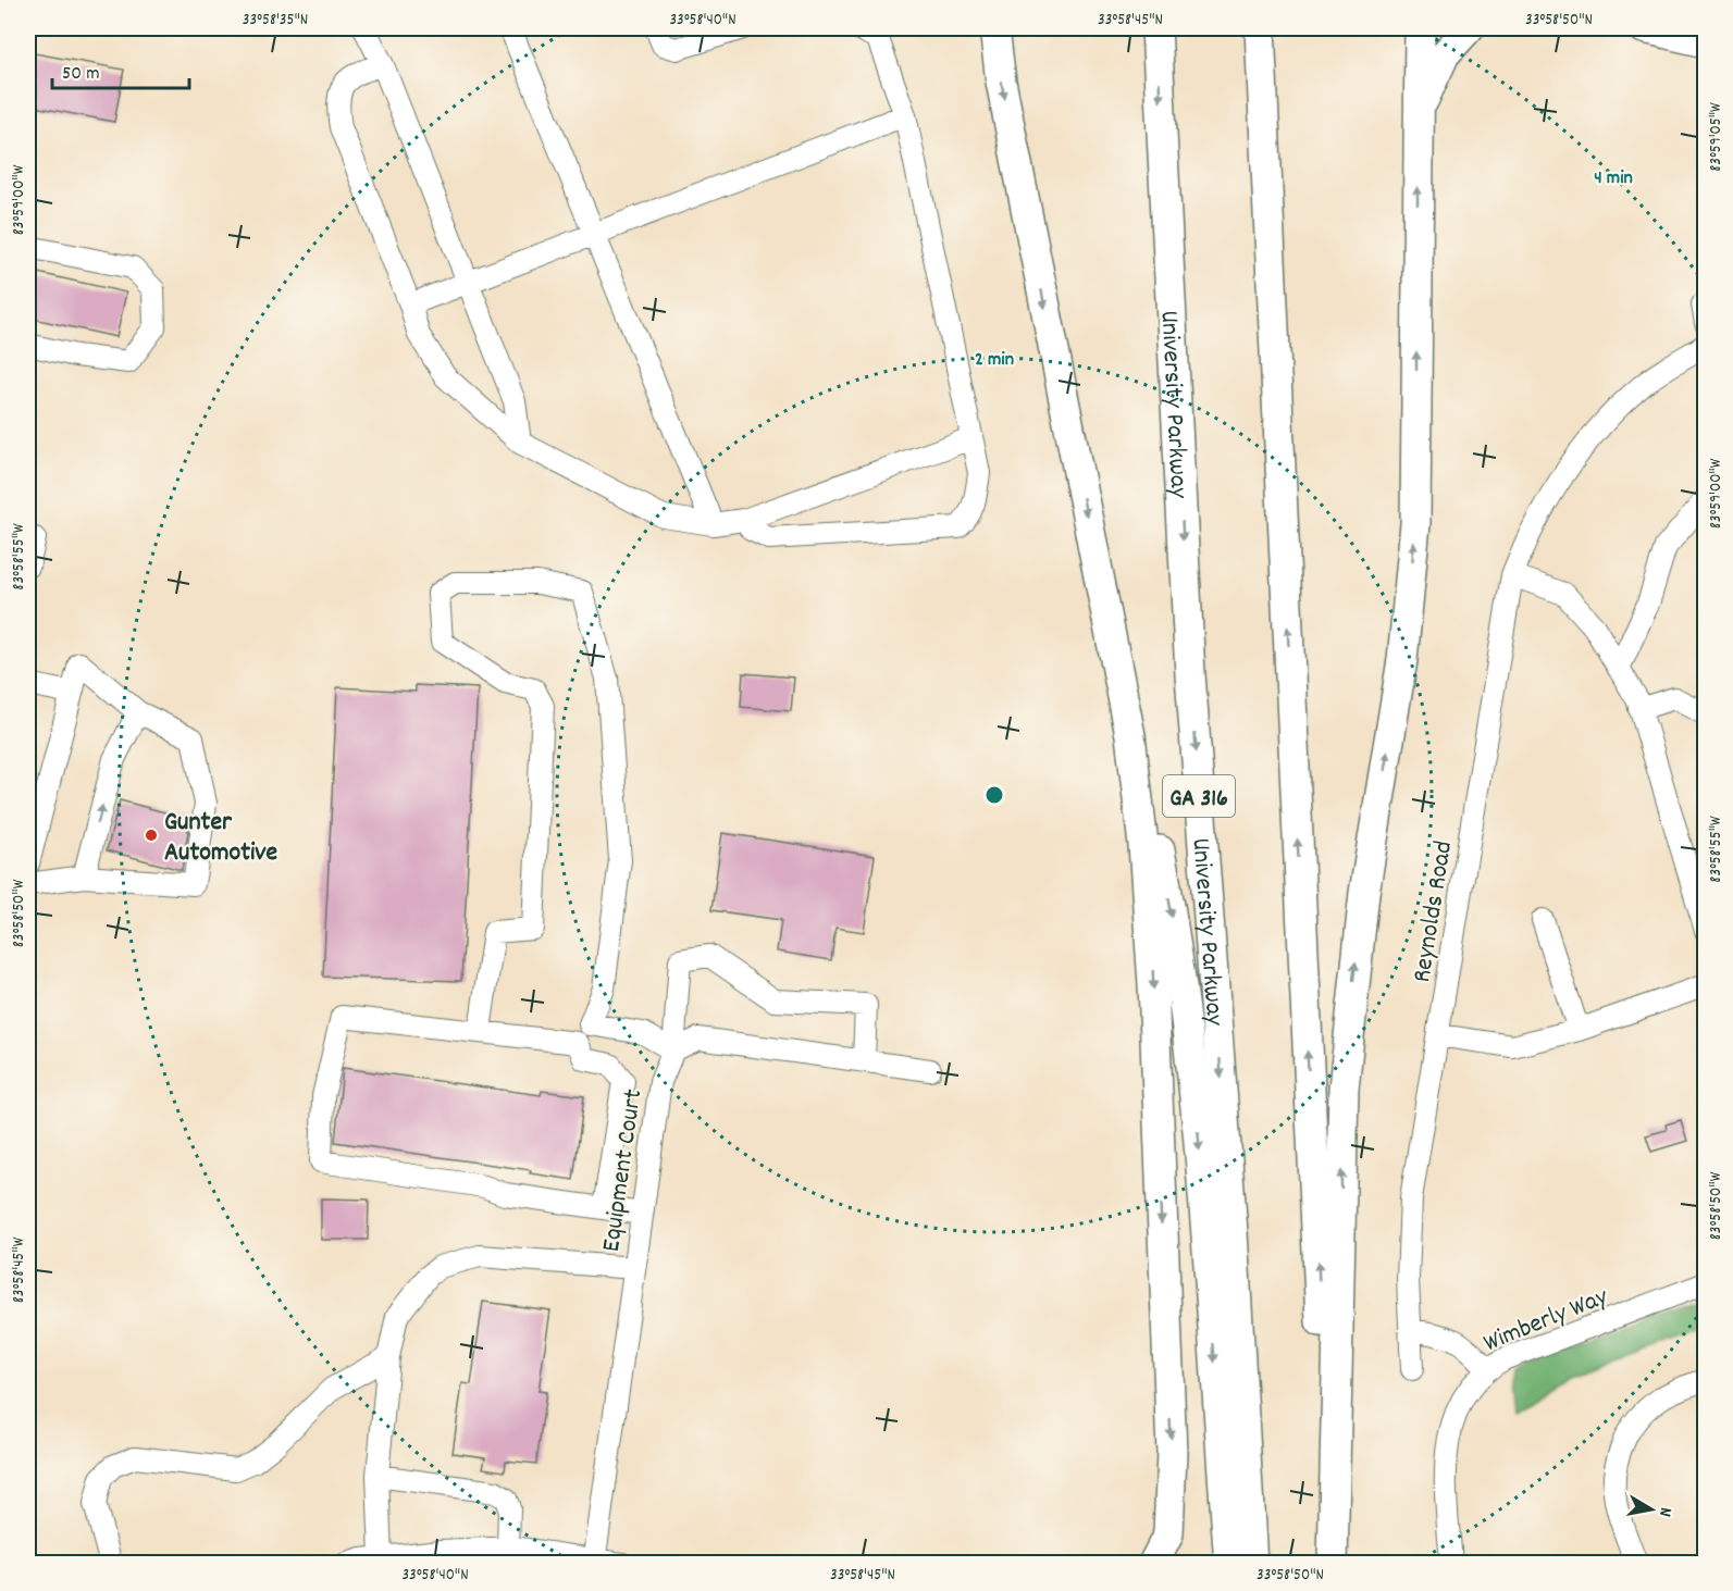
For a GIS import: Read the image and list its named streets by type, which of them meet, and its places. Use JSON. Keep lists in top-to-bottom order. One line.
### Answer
{"streets":{"highway":["University Parkway","GA 316"],"street":["Reynolds Road","Equipment Court","Wimberly Way"]},"places":["Gunter Automotive"],"scale_bar":"50 m","north":"right","coordinates":["33°58'35\"N","33°58'40\"N","33°58'45\"N","33°58'50\"N","83°59'05\"W","83°59'00\"W","83°58'55\"W","83°58'50\"W","83°58'45\"W"],"rings":["4 min","2 min"]}
